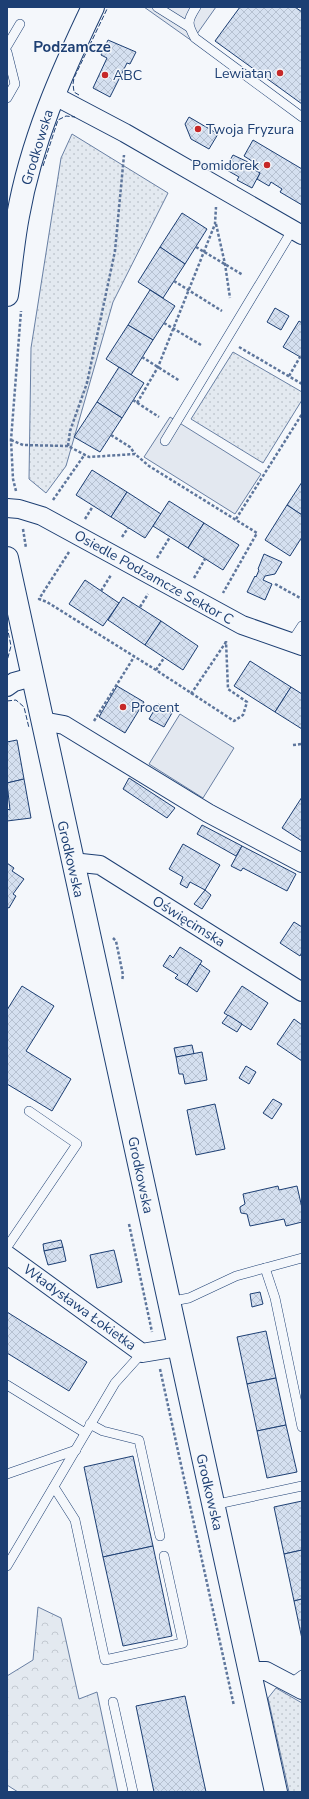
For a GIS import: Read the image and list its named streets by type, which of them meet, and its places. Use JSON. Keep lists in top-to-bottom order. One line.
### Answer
{"streets":{"main road":["Grodkowska"],"street":["Osiedle Podzamcze Sektor C","Oświęcimska","Władysława Łokietka"]},"crossings":[["Grodkowska","Oświęcimska"],["Grodkowska","Władysława Łokietka"]],"districts":["Podzamcze"],"places":["Lewiatan","ABC","Twoja Fryzura","Pomidorek","Procent"]}
